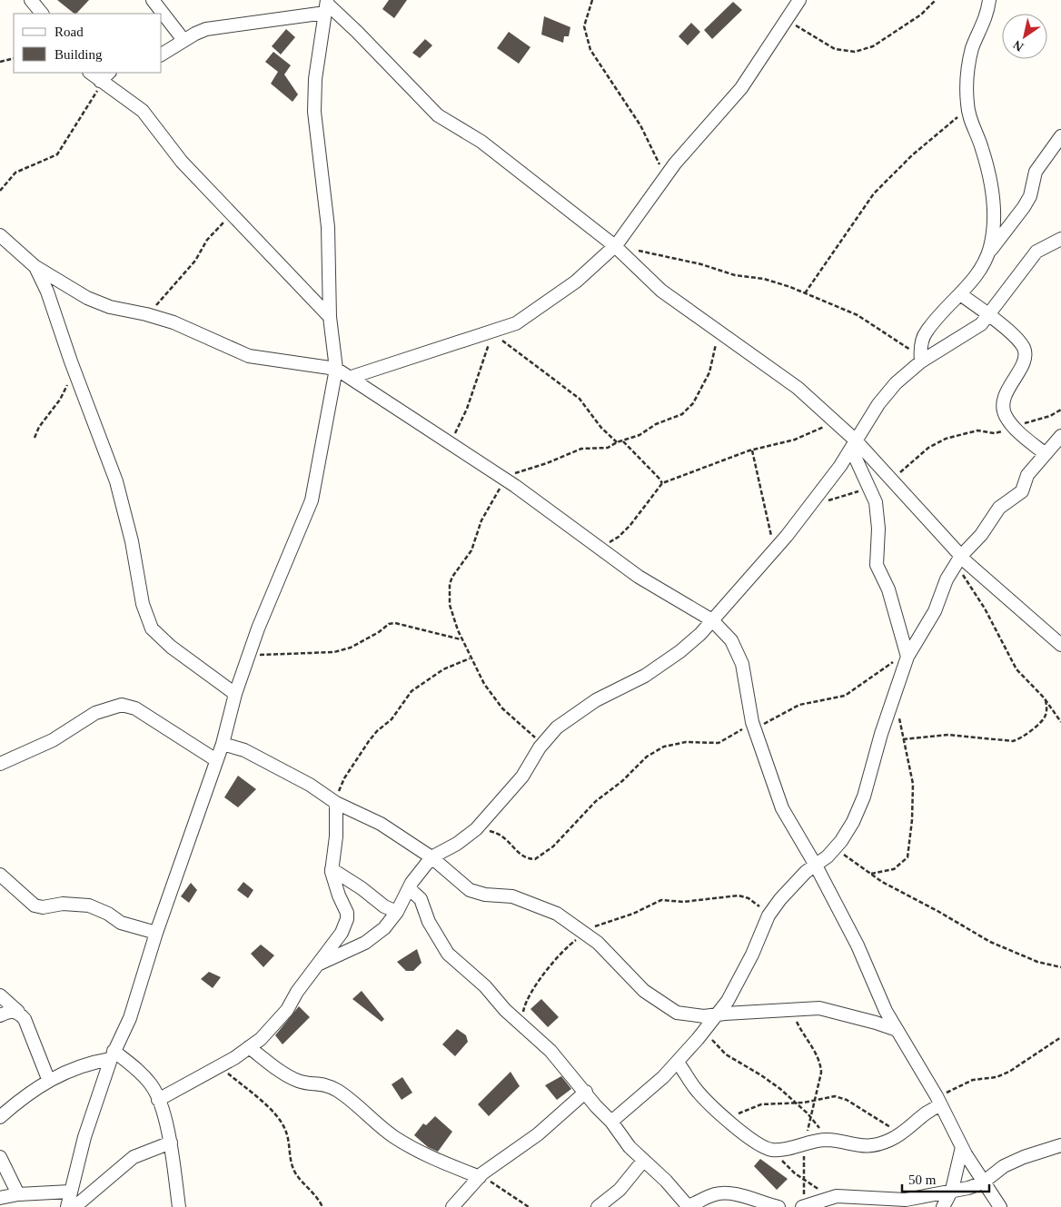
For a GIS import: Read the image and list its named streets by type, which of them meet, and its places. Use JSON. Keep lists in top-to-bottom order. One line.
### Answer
{"legend":["Road","Building"],"scale_bar":"50 m","north":"bottom left"}
